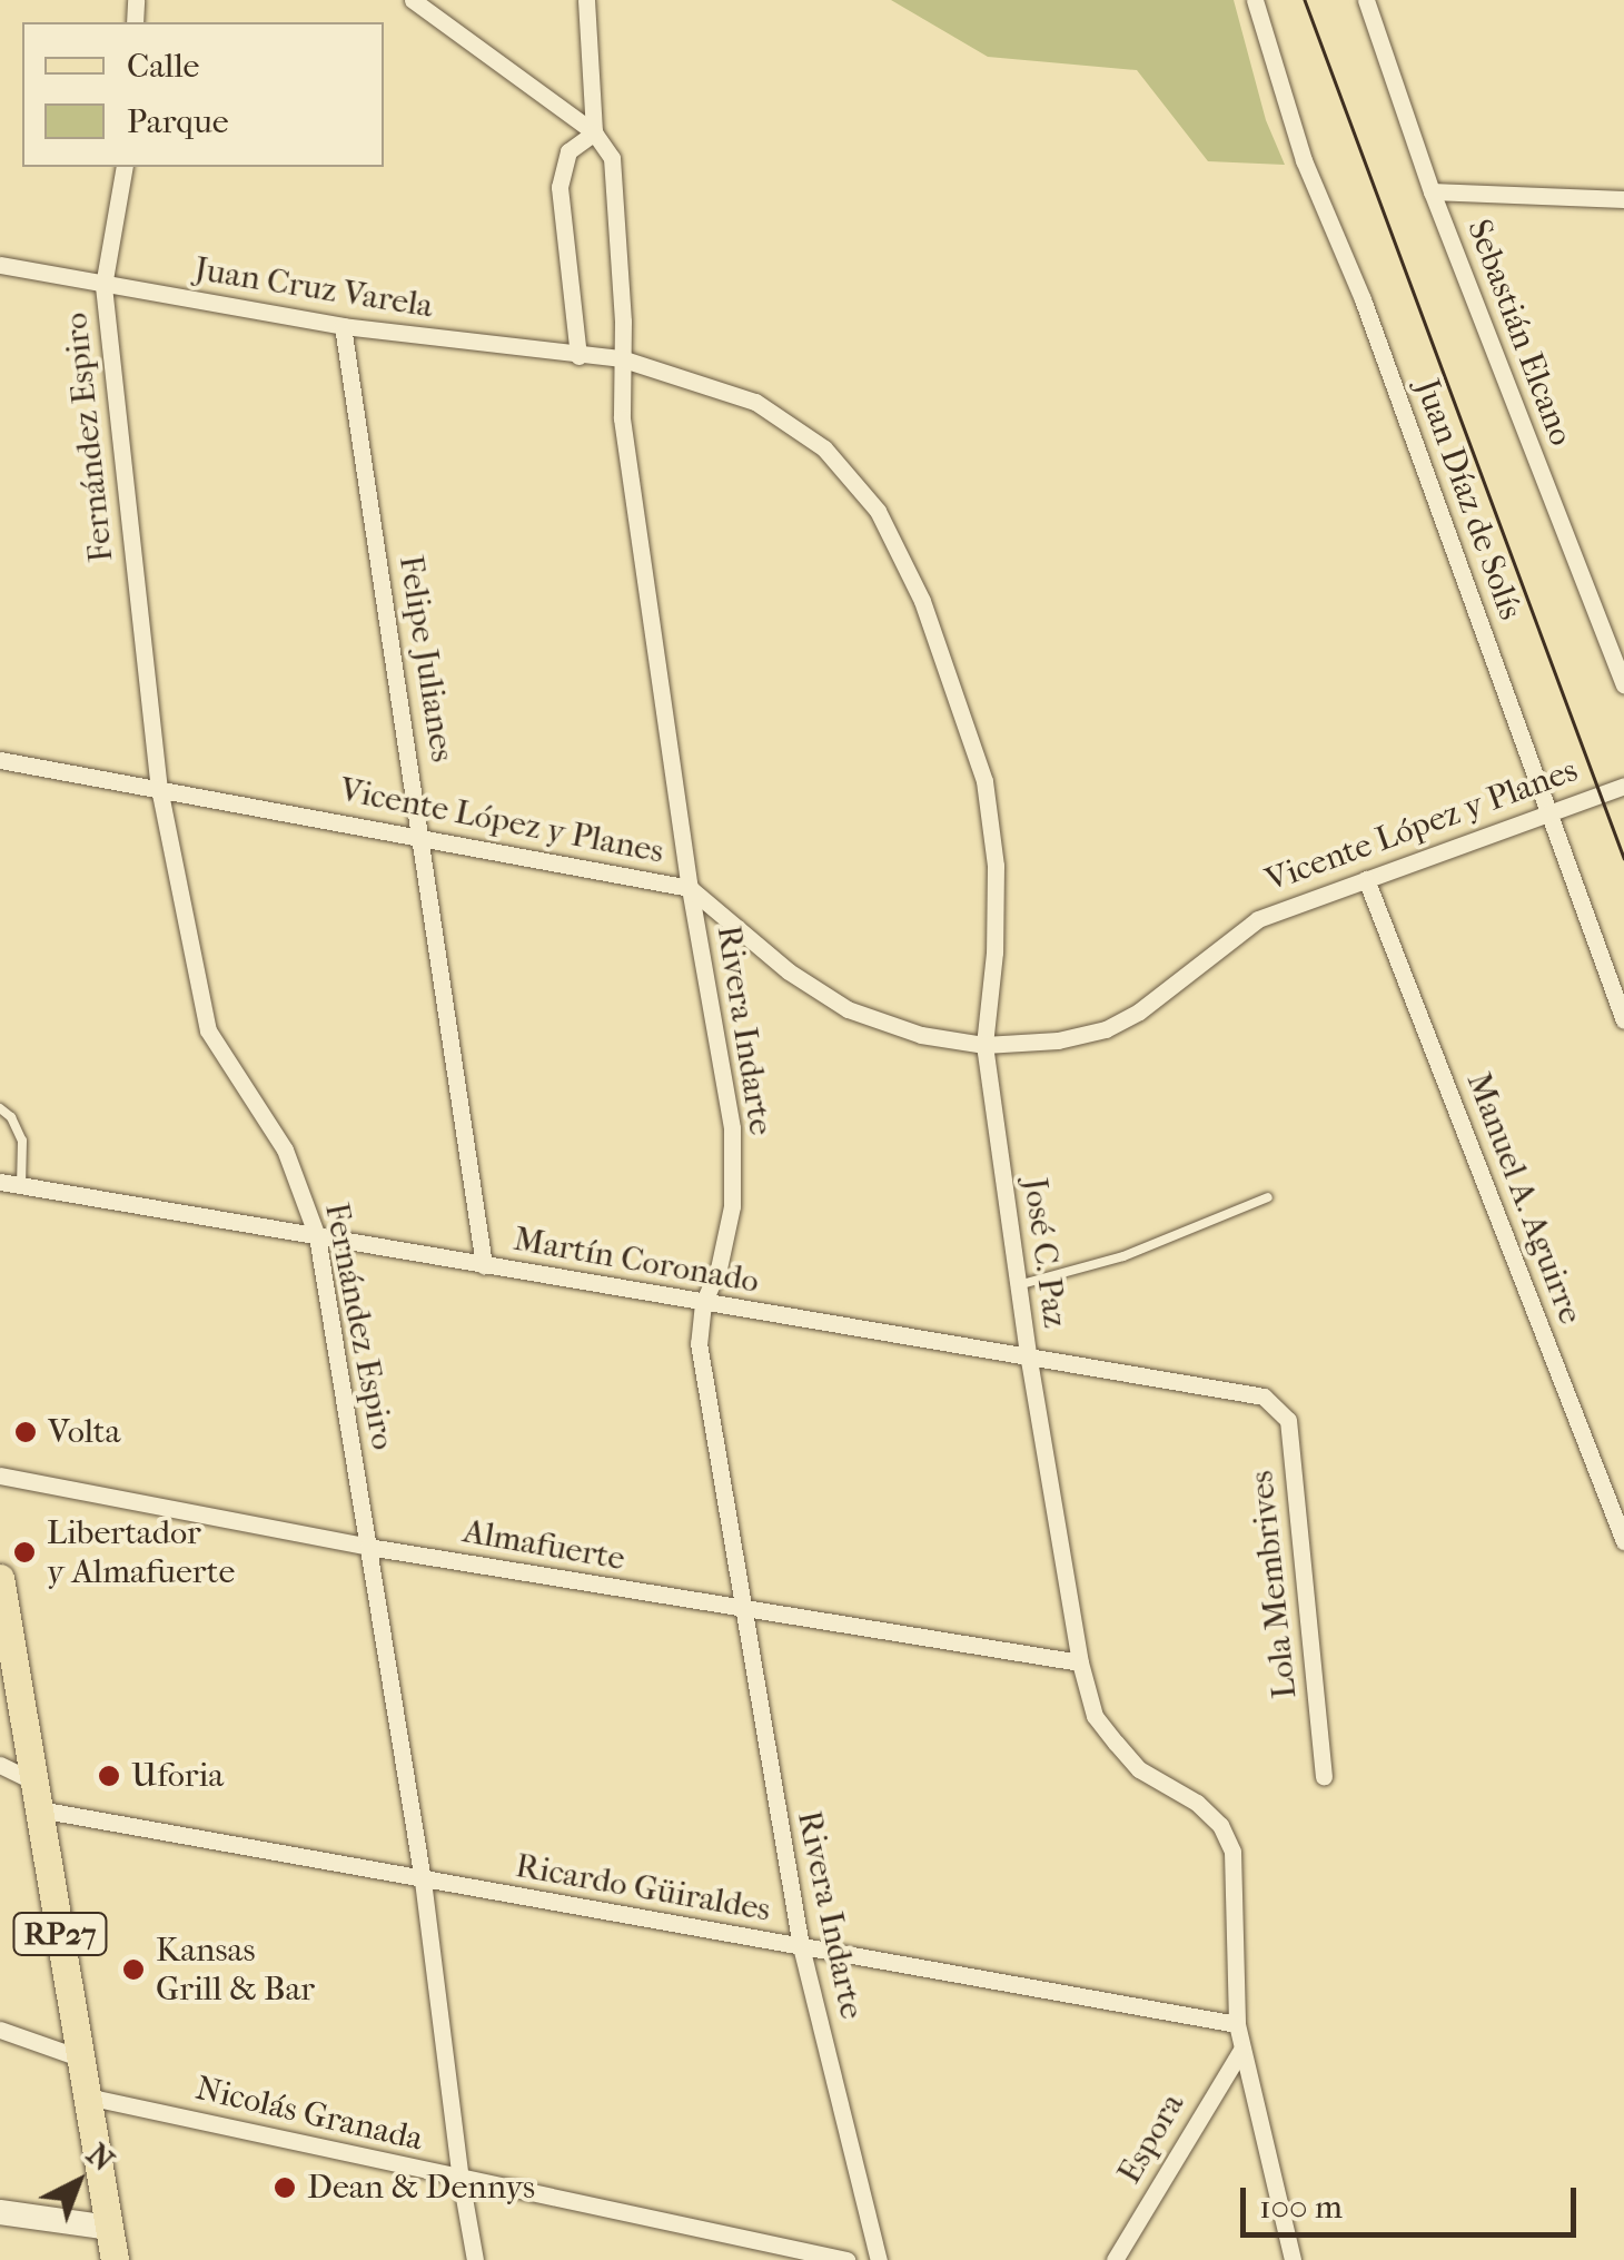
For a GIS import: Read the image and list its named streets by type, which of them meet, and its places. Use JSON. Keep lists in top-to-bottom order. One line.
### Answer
{"streets":{"main road":["RP27"],"street":["Juan Cruz Varela","Sebastián Elcano","Fernández Espiro","Juan Díaz de Solís","Felipe Julianes","Vicente López y Planes","Rivera Indarte","Manuel A. Aguirre","José C. Paz","Martín Coronado","Almafuerte","Lola Membrives","Ricardo Güiraldes","Nicolás Granada","Espora"]},"crossings":[["Juan Cruz Varela","Fernández Espiro"],["Juan Cruz Varela","Felipe Julianes"],["Juan Cruz Varela","Rivera Indarte"],["Juan Cruz Varela","José C. Paz"],["Fernández Espiro","Vicente López y Planes"],["Fernández Espiro","Martín Coronado"],["Fernández Espiro","Almafuerte"],["Fernández Espiro","Ricardo Güiraldes"],["Fernández Espiro","Nicolás Granada"],["Juan Díaz de Solís","Vicente López y Planes"],["Felipe Julianes","Vicente López y Planes"],["Felipe Julianes","Martín Coronado"],["Vicente López y Planes","Rivera Indarte"],["Vicente López y Planes","Manuel A. Aguirre"],["Vicente López y Planes","José C. Paz"],["Rivera Indarte","José C. Paz"],["Rivera Indarte","Martín Coronado"],["Rivera Indarte","Almafuerte"],["Rivera Indarte","Ricardo Güiraldes"],["José C. Paz","Martín Coronado"],["José C. Paz","Almafuerte"],["José C. Paz","Ricardo Güiraldes"],["José C. Paz","Espora"],["Martín Coronado","Lola Membrives"],["Ricardo Güiraldes","RP27"],["RP27","Nicolás Granada"]],"places":["Volta","Libertador y Almafuerte","Uforia","Kansas Grill & Bar","Dean & Dennys"],"legend":["Calle","Parque"],"scale_bar":"100 m","north":"top right"}
